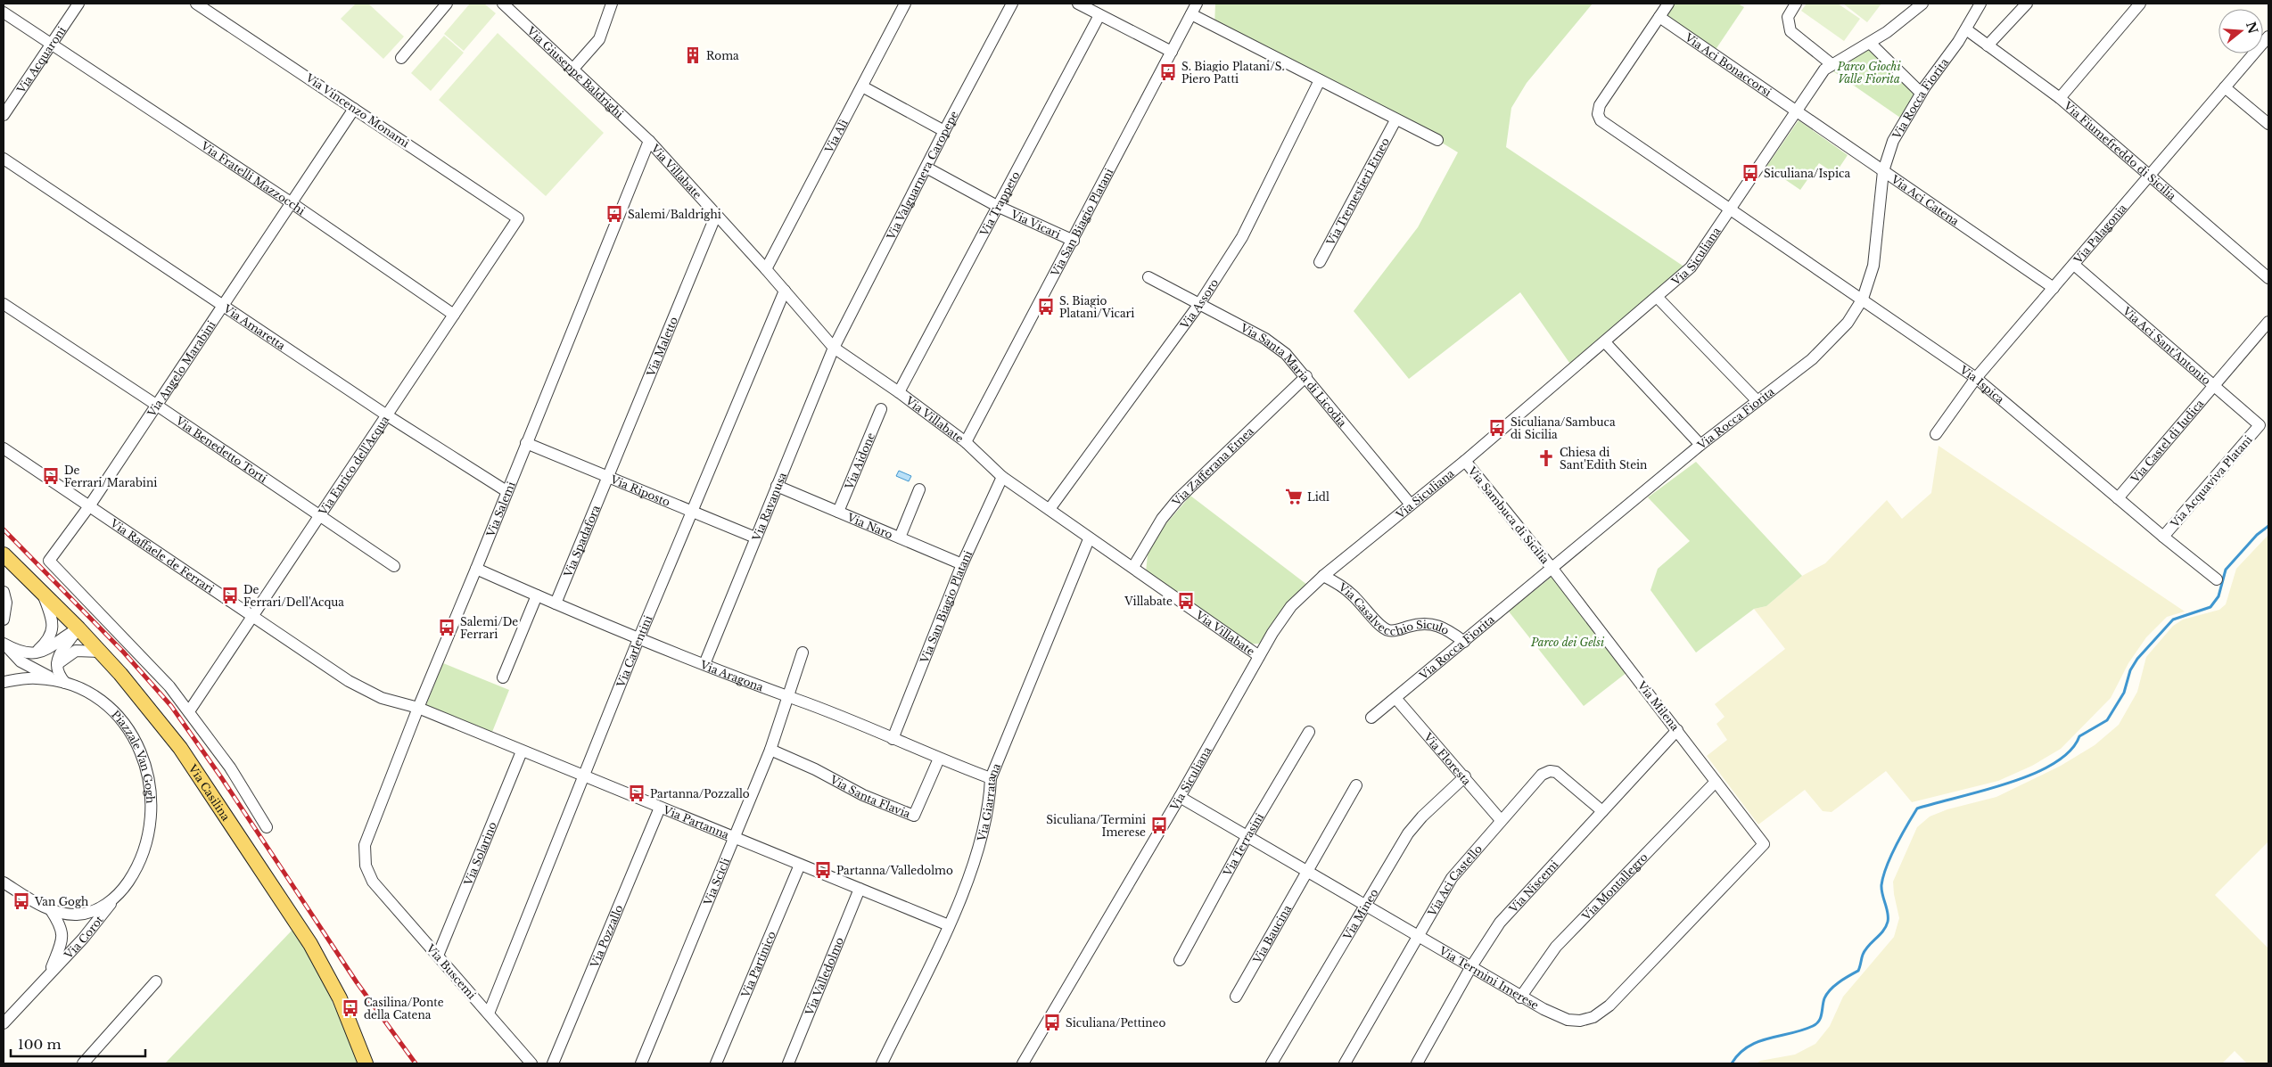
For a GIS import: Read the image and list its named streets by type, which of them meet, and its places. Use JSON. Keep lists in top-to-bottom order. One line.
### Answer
{"streets":{"main road":["Via Casilina"],"street":["Via Acquaroni","Via Aci Bonaccorsi","Via Giuseppe Baldrighi","Via Rocca Fiorita","Via Vincenzo Monamì","Via Alì","Via Fiumefreddo di Sicilia","Via Villabate","Via Valguarnera Caropepe","Via Fratelli Mazzocchi","Via Tremestieri Etneo","Via Aci Catena","Via Trappeto","Via San Biagio Platani","Via Vicari","Via Palagonia","Via Siculiana","Via Assoro","Via Amaretta","Via Aci Sant'Antonio","Via Maletto","Via Angelo Marabini","Via Santa Maria di Licodia","Via Ispica","Via Castel di Iudica","Via Benedetto Torti","Via Aidone","Via Enrico dell'Acqua","Via Zafferana Etnea","Via Acquaviva Platani","Via Riposto","Via Ravanusa","Via Salemi","Via Sambuca di Sicilia","Via Naro","Via Spadafora","Via Raffaele de Ferrari","Via Casalvecchio Siculo","Via Carlentini","Via Aragona","Via Milena","Piazzale Van Gogh","Via Floresta","Via Santa Flavia","Via Giarratana","Via Partanna","Via Terrasini","Via Solarino","Via Scicli","Via Aci Castello","Via Niscemi","Via Montallegro","Via Mineo","Via Baucina","Via Pozzallo","Via Corot","Via Partinico","Via Buscemi","Via Valledolmo","Via Termini Imerese"]},"crossings":[["Via Acquaroni","Via Fratelli Mazzocchi"],["Via Aci Bonaccorsi","Via Aci Catena"],["Via Aci Bonaccorsi","Via Siculiana"],["Via Aci Bonaccorsi","Via Ispica"],["Via Giuseppe Baldrighi","Via Villabate"],["Via Giuseppe Baldrighi","Via Salemi"],["Via Rocca Fiorita","Via Fiumefreddo di Sicilia"],["Via Rocca Fiorita","Via Aci Catena"],["Via Rocca Fiorita","Via Ispica"],["Via Rocca Fiorita","Via Sambuca di Sicilia"],["Via Rocca Fiorita","Via Casalvecchio Siculo"],["Via Rocca Fiorita","Via Milena"],["Via Rocca Fiorita","Via Floresta"],["Via Vincenzo Monamì","Via Angelo Marabini"],["Via Vincenzo Monamì","Via Enrico dell'Acqua"],["Via Alì","Via Villabate"],["Via Fiumefreddo di Sicilia","Via Palagonia"],["Via Villabate","Via Valguarnera Caropepe"],["Via Villabate","Via Trappeto"],["Via Villabate","Via San Biagio Platani"],["Via Villabate","Via Siculiana"],["Via Villabate","Via Assoro"],["Via Villabate","Via Maletto"],["Via Villabate","Via Zafferana Etnea"],["Via Villabate","Via Ravanusa"],["Via Villabate","Via Salemi"],["Via Villabate","Via Carlentini"],["Via Villabate","Via Giarratana"],["Via Valguarnera Caropepe","Via Vicari"],["Via Valguarnera Caropepe","Via Ravanusa"],["Via Fratelli Mazzocchi","Via Angelo Marabini"],["Via Fratelli Mazzocchi","Via Enrico dell'Acqua"],["Via Aci Catena","Via Palagonia"],["Via Aci Catena","Via Siculiana"],["Via Trappeto","Via Vicari"],["Via San Biagio Platani","Via Vicari"],["Via San Biagio Platani","Via Naro"],["Via San Biagio Platani","Via Aragona"],["Via Palagonia","Via Aci Sant'Antonio"],["Via Palagonia","Via Ispica"],["Via Siculiana","Via Santa Maria di Licodia"],["Via Siculiana","Via Ispica"],["Via Siculiana","Via Sambuca di Sicilia"],["Via Siculiana","Via Casalvecchio Siculo"],["Via Siculiana","Via Termini Imerese"],["Via Assoro","Via Santa Maria di Licodia"],["Via Amaretta","Via Angelo Marabini"],["Via Amaretta","Via Enrico dell'Acqua"],["Via Amaretta","Via Salemi"],["Via Aci Sant'Antonio","Via Castel di Iudica"],["Via Aci Sant'Antonio","Via Acquaviva Platani"],["Via Maletto","Via Riposto"],["Via Maletto","Via Spadafora"],["Via Angelo Marabini","Via Benedetto Torti"],["Via Angelo Marabini","Via Enrico dell'Acqua"],["Via Angelo Marabini","Via Raffaele de Ferrari"],["Via Santa Maria di Licodia","Via Zafferana Etnea"],["Via Ispica","Via Castel di Iudica"],["Via Ispica","Via Acquaviva Platani"],["Via Benedetto Torti","Via Enrico dell'Acqua"],["Via Aidone","Via Naro"],["Via Enrico dell'Acqua","Via Raffaele de Ferrari"],["Via Riposto","Via Ravanusa"],["Via Riposto","Via Salemi"],["Via Riposto","Via Spadafora"],["Via Riposto","Via Carlentini"],["Via Ravanusa","Via Naro"],["Via Ravanusa","Via Aragona"],["Via Salemi","Via Raffaele de Ferrari"],["Via Salemi","Via Aragona"],["Via Salemi","Via Partanna"],["Via Salemi","Via Buscemi"],["Via Sambuca di Sicilia","Via Milena"],["Via Spadafora","Via Aragona"],["Via Raffaele de Ferrari","Via Partanna"],["Via Carlentini","Via Aragona"],["Via Carlentini","Via Partanna"],["Via Carlentini","Via Buscemi"],["Via Aragona","Via Santa Flavia"],["Via Aragona","Via Giarratana"],["Via Aragona","Via Scicli"],["Via Milena","Via Niscemi"],["Via Milena","Via Montallegro"],["Via Milena","Via Termini Imerese"],["Piazzale Van Gogh","Via Corot"],["Via Floresta","Via Aci Castello"],["Via Floresta","Via Mineo"],["Via Santa Flavia","Via Scicli"],["Via Giarratana","Via Partanna"],["Via Partanna","Via Solarino"],["Via Partanna","Via Scicli"],["Via Partanna","Via Pozzallo"],["Via Partanna","Via Partinico"],["Via Partanna","Via Valledolmo"],["Via Terrasini","Via Termini Imerese"],["Via Solarino","Via Buscemi"],["Via Aci Castello","Via Niscemi"],["Via Aci Castello","Via Termini Imerese"],["Via Niscemi","Via Termini Imerese"],["Via Montallegro","Via Termini Imerese"],["Via Mineo","Via Termini Imerese"],["Via Baucina","Via Termini Imerese"]],"parks":["Parco Giochi Valle Fiorita","Parco dei Gelsi"],"places":{"building":["Roma"],"bus stop":["S. Biagio Platani/S. Piero Patti","Siculiana/Ispica","Salemi/Baldrighi","S. Biagio Platani/Vicari","Siculiana/Sambuca di Sicilia","De Ferrari/Marabini","De Ferrari/Dell'Acqua","Villabate","Salemi/De Ferrari","Partanna/Pozzallo","Siculiana/Termini Imerese","Partanna/Valledolmo","Van Gogh","Casilina/Ponte della Catena","Siculiana/Pettineo"],"church":["Chiesa di Sant'Edith Stein"],"supermarket":["Lidl"]},"scale_bar":"100 m","north":"right"}
